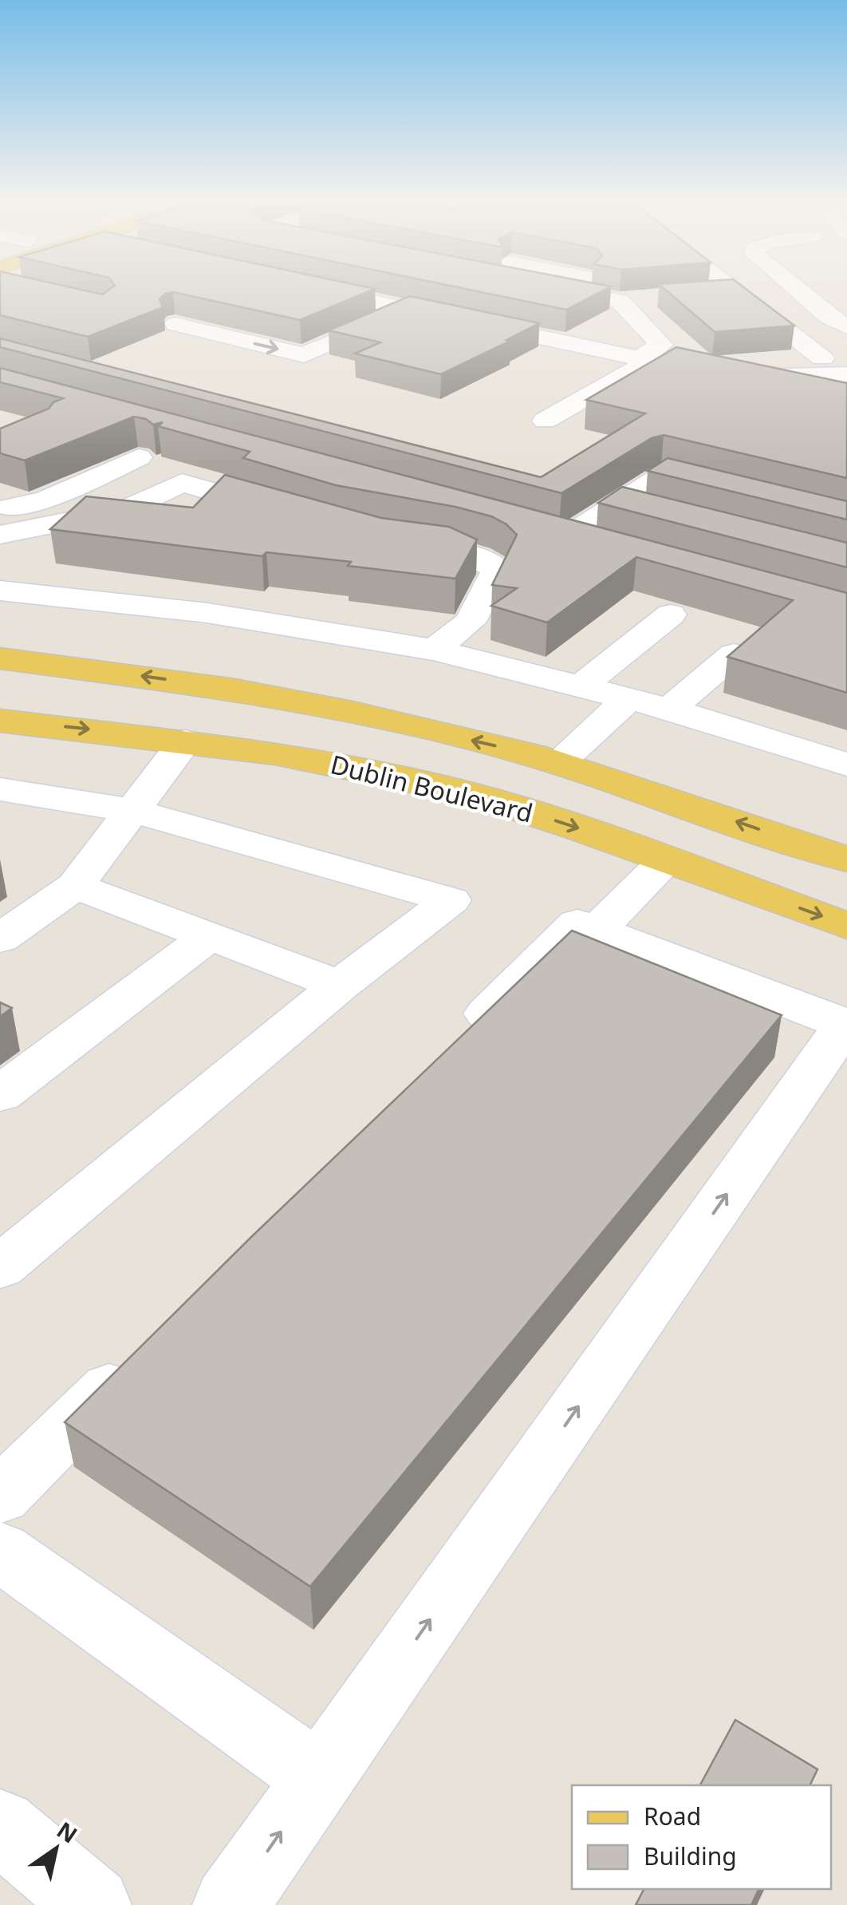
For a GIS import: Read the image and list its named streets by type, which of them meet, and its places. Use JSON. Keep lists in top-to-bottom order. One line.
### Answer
{"streets":{"main road":["Dublin Boulevard"]},"legend":["Road","Building"],"north":"top right"}
